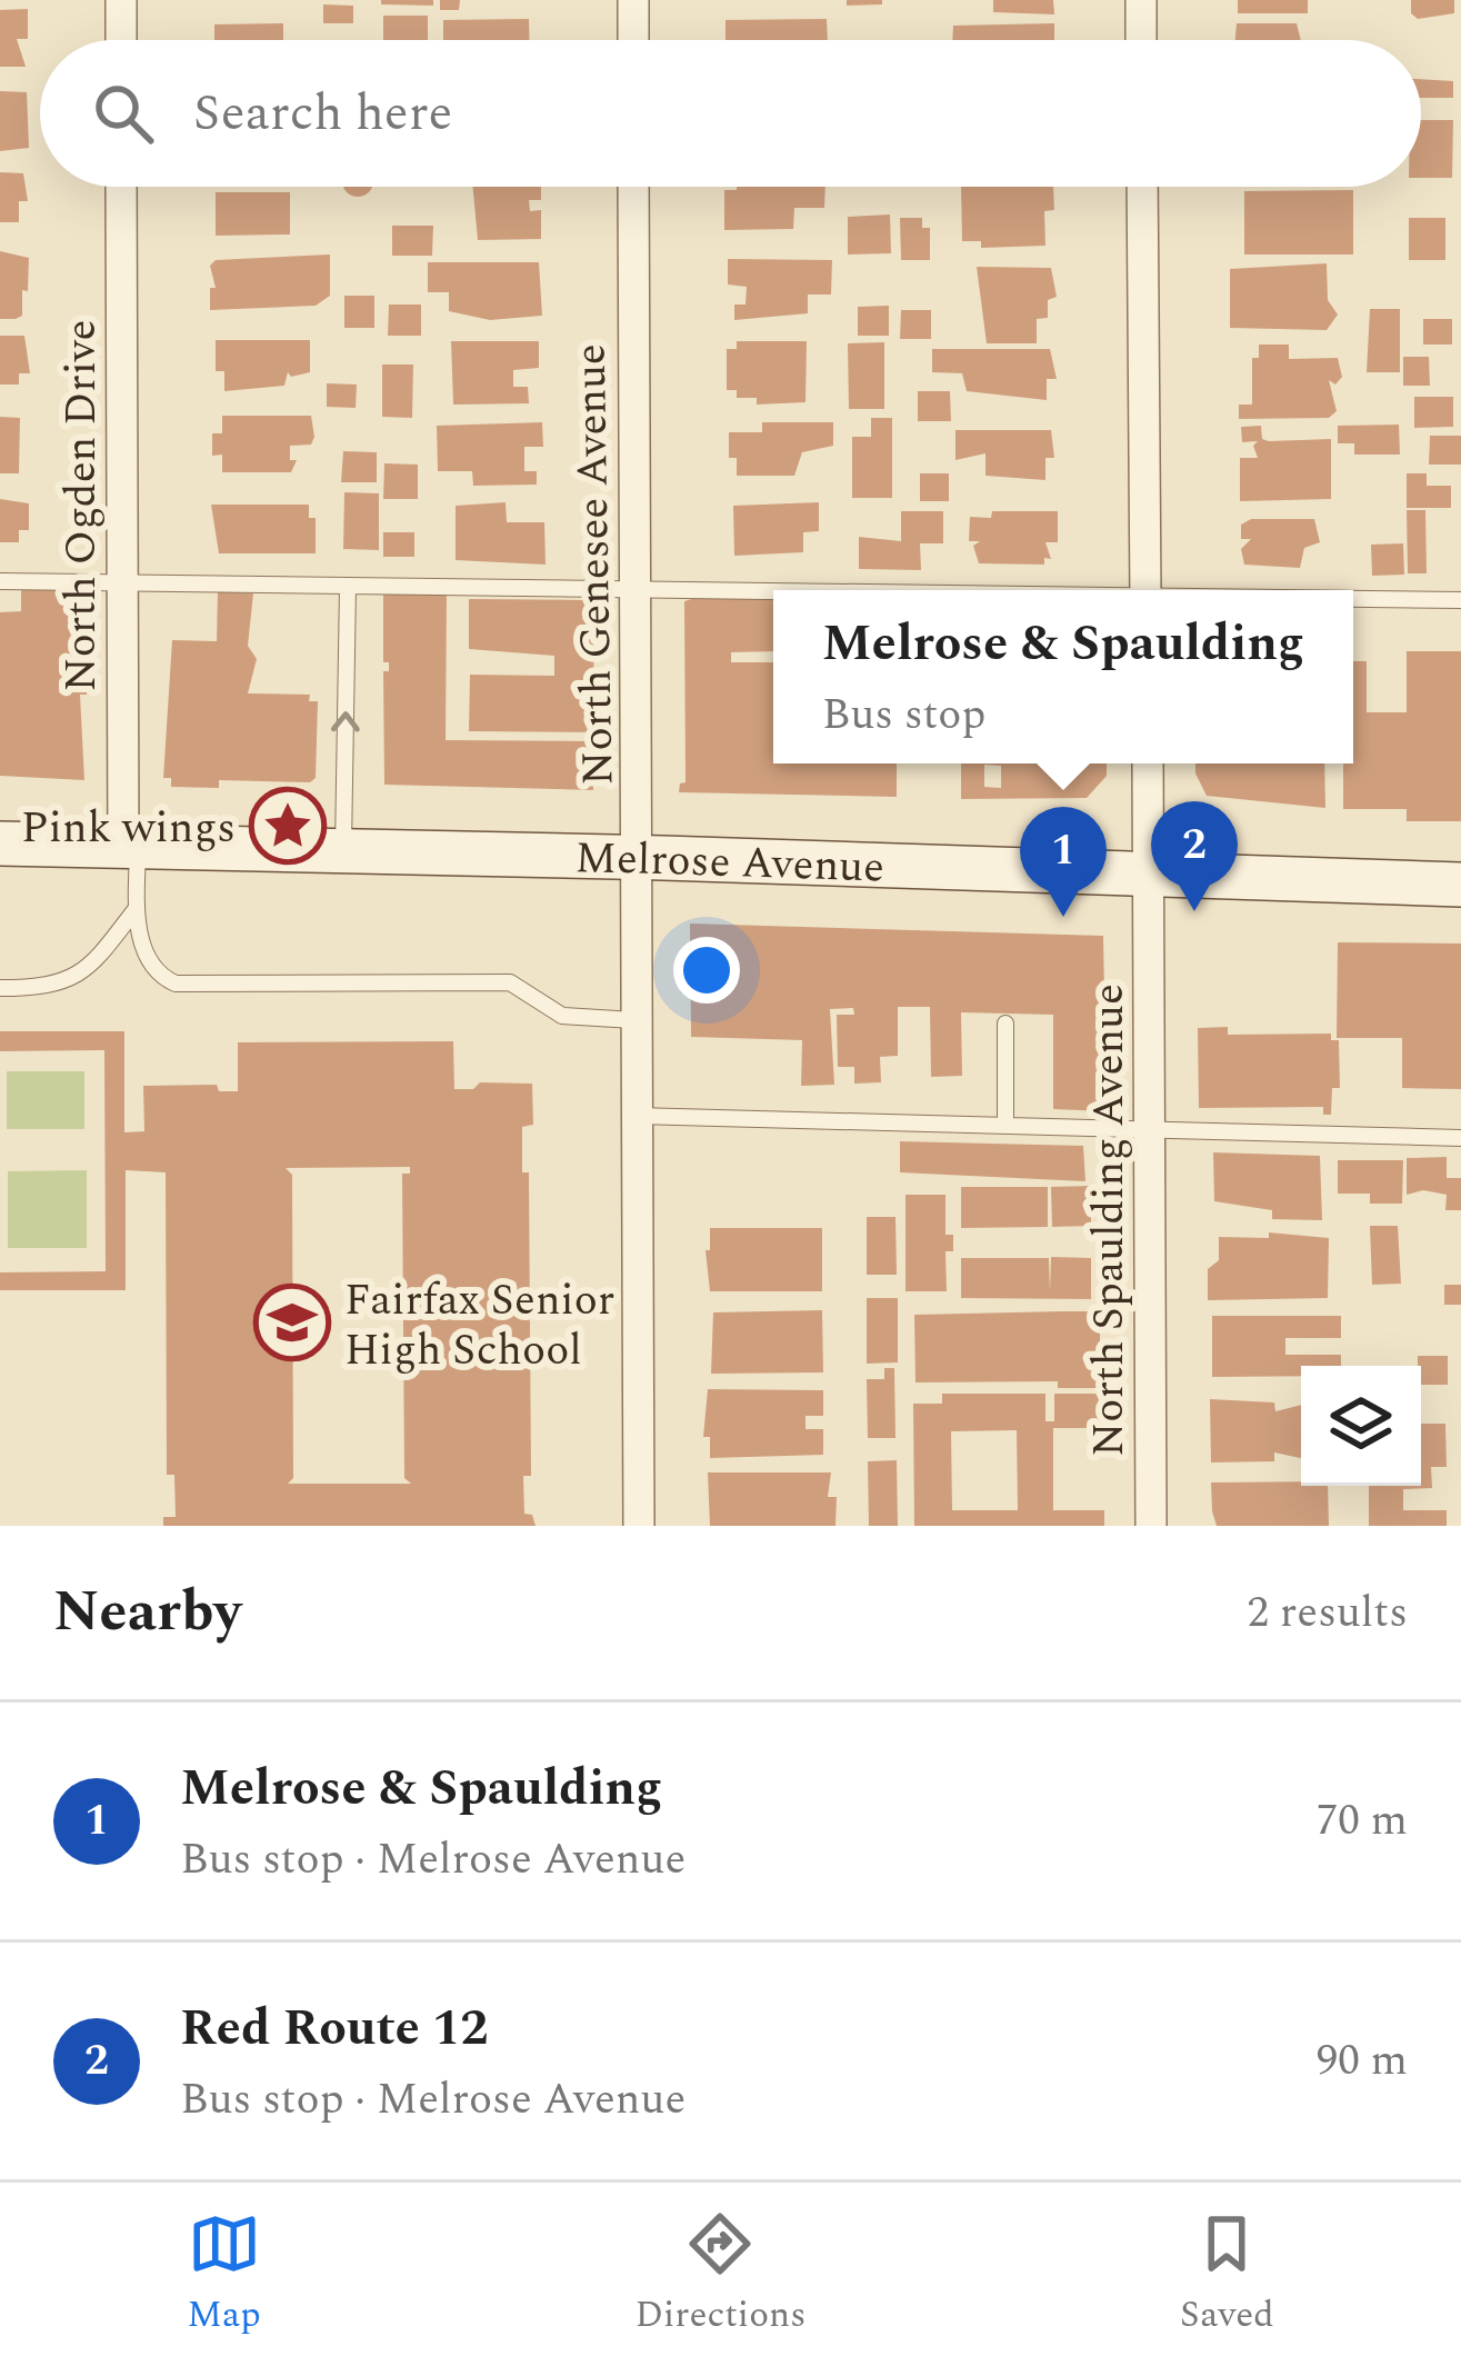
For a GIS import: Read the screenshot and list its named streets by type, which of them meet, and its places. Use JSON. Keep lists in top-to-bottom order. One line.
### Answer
{"streets":{"main road":["Melrose Avenue"],"street":["North Ogden Drive","North Genesee Avenue","North Spaulding Avenue"]},"crossings":[["North Ogden Drive","Melrose Avenue"],["North Genesee Avenue","Melrose Avenue"],["Melrose Avenue","North Spaulding Avenue"]],"places":{"place":["Pink wings"],"school or university":["Fairfax Senior High School"]},"page":{"search":"Search here","popup":["Melrose & Spaulding","Bus stop"],"pins":["2","1"],"heading":["Nearby","2 results"],"list":[{"mark":"1","name":"Melrose & Spaulding","note":"Bus stop · Melrose Avenue","value":"70 m"},{"mark":"2","name":"Red Route 12","note":"Bus stop · Melrose Avenue","value":"90 m"}],"nav":["Map","Directions","Saved"]}}
